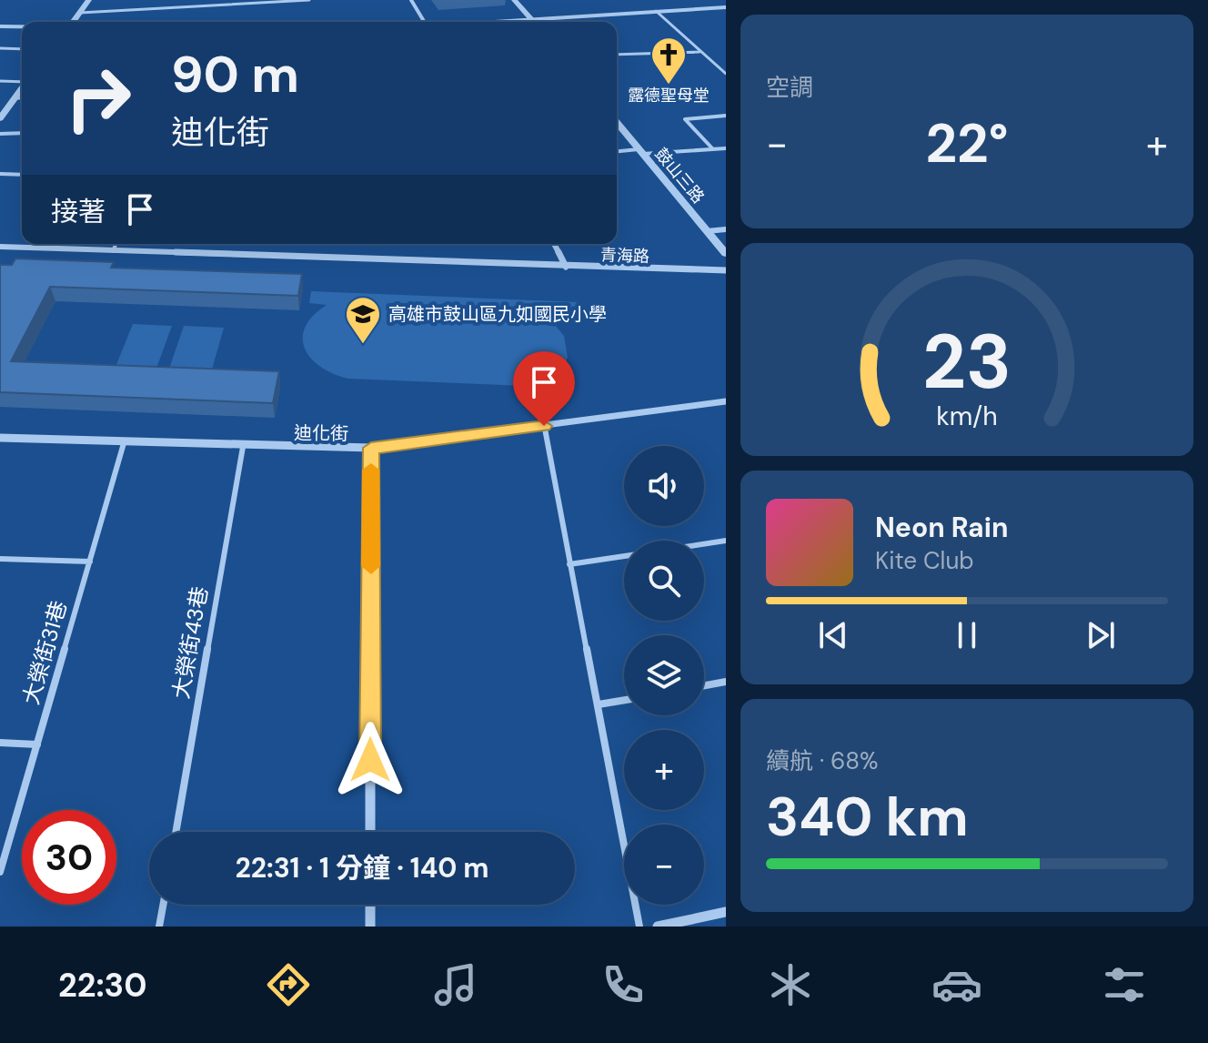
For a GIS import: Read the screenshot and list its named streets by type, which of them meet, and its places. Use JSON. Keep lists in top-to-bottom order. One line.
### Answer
{"streets":{"street":["鼓山三路","青海路","迪化街"],"lane":["大榮街43巷","大榮街31巷"]},"crossings":[["迪化街","大榮街43巷"],["迪化街","大榮街31巷"]],"places":{"church":["露德聖母堂"],"school or university":["高雄市鼓山區九如國民小學"]},"page":{"tile":["空調",["續航 · 68%","340 km"]],"turn":["90 m","迪化街"],"heat":["−","22°","+"],"then":"接著","map_buttons":["+","−"],"song":["Neon Rain","Kite Club"],"limit":"30","trip":"22:31 · 1 分鐘 · 140 m","tabs":"22:30","gauge":["23","km/h"]}}
